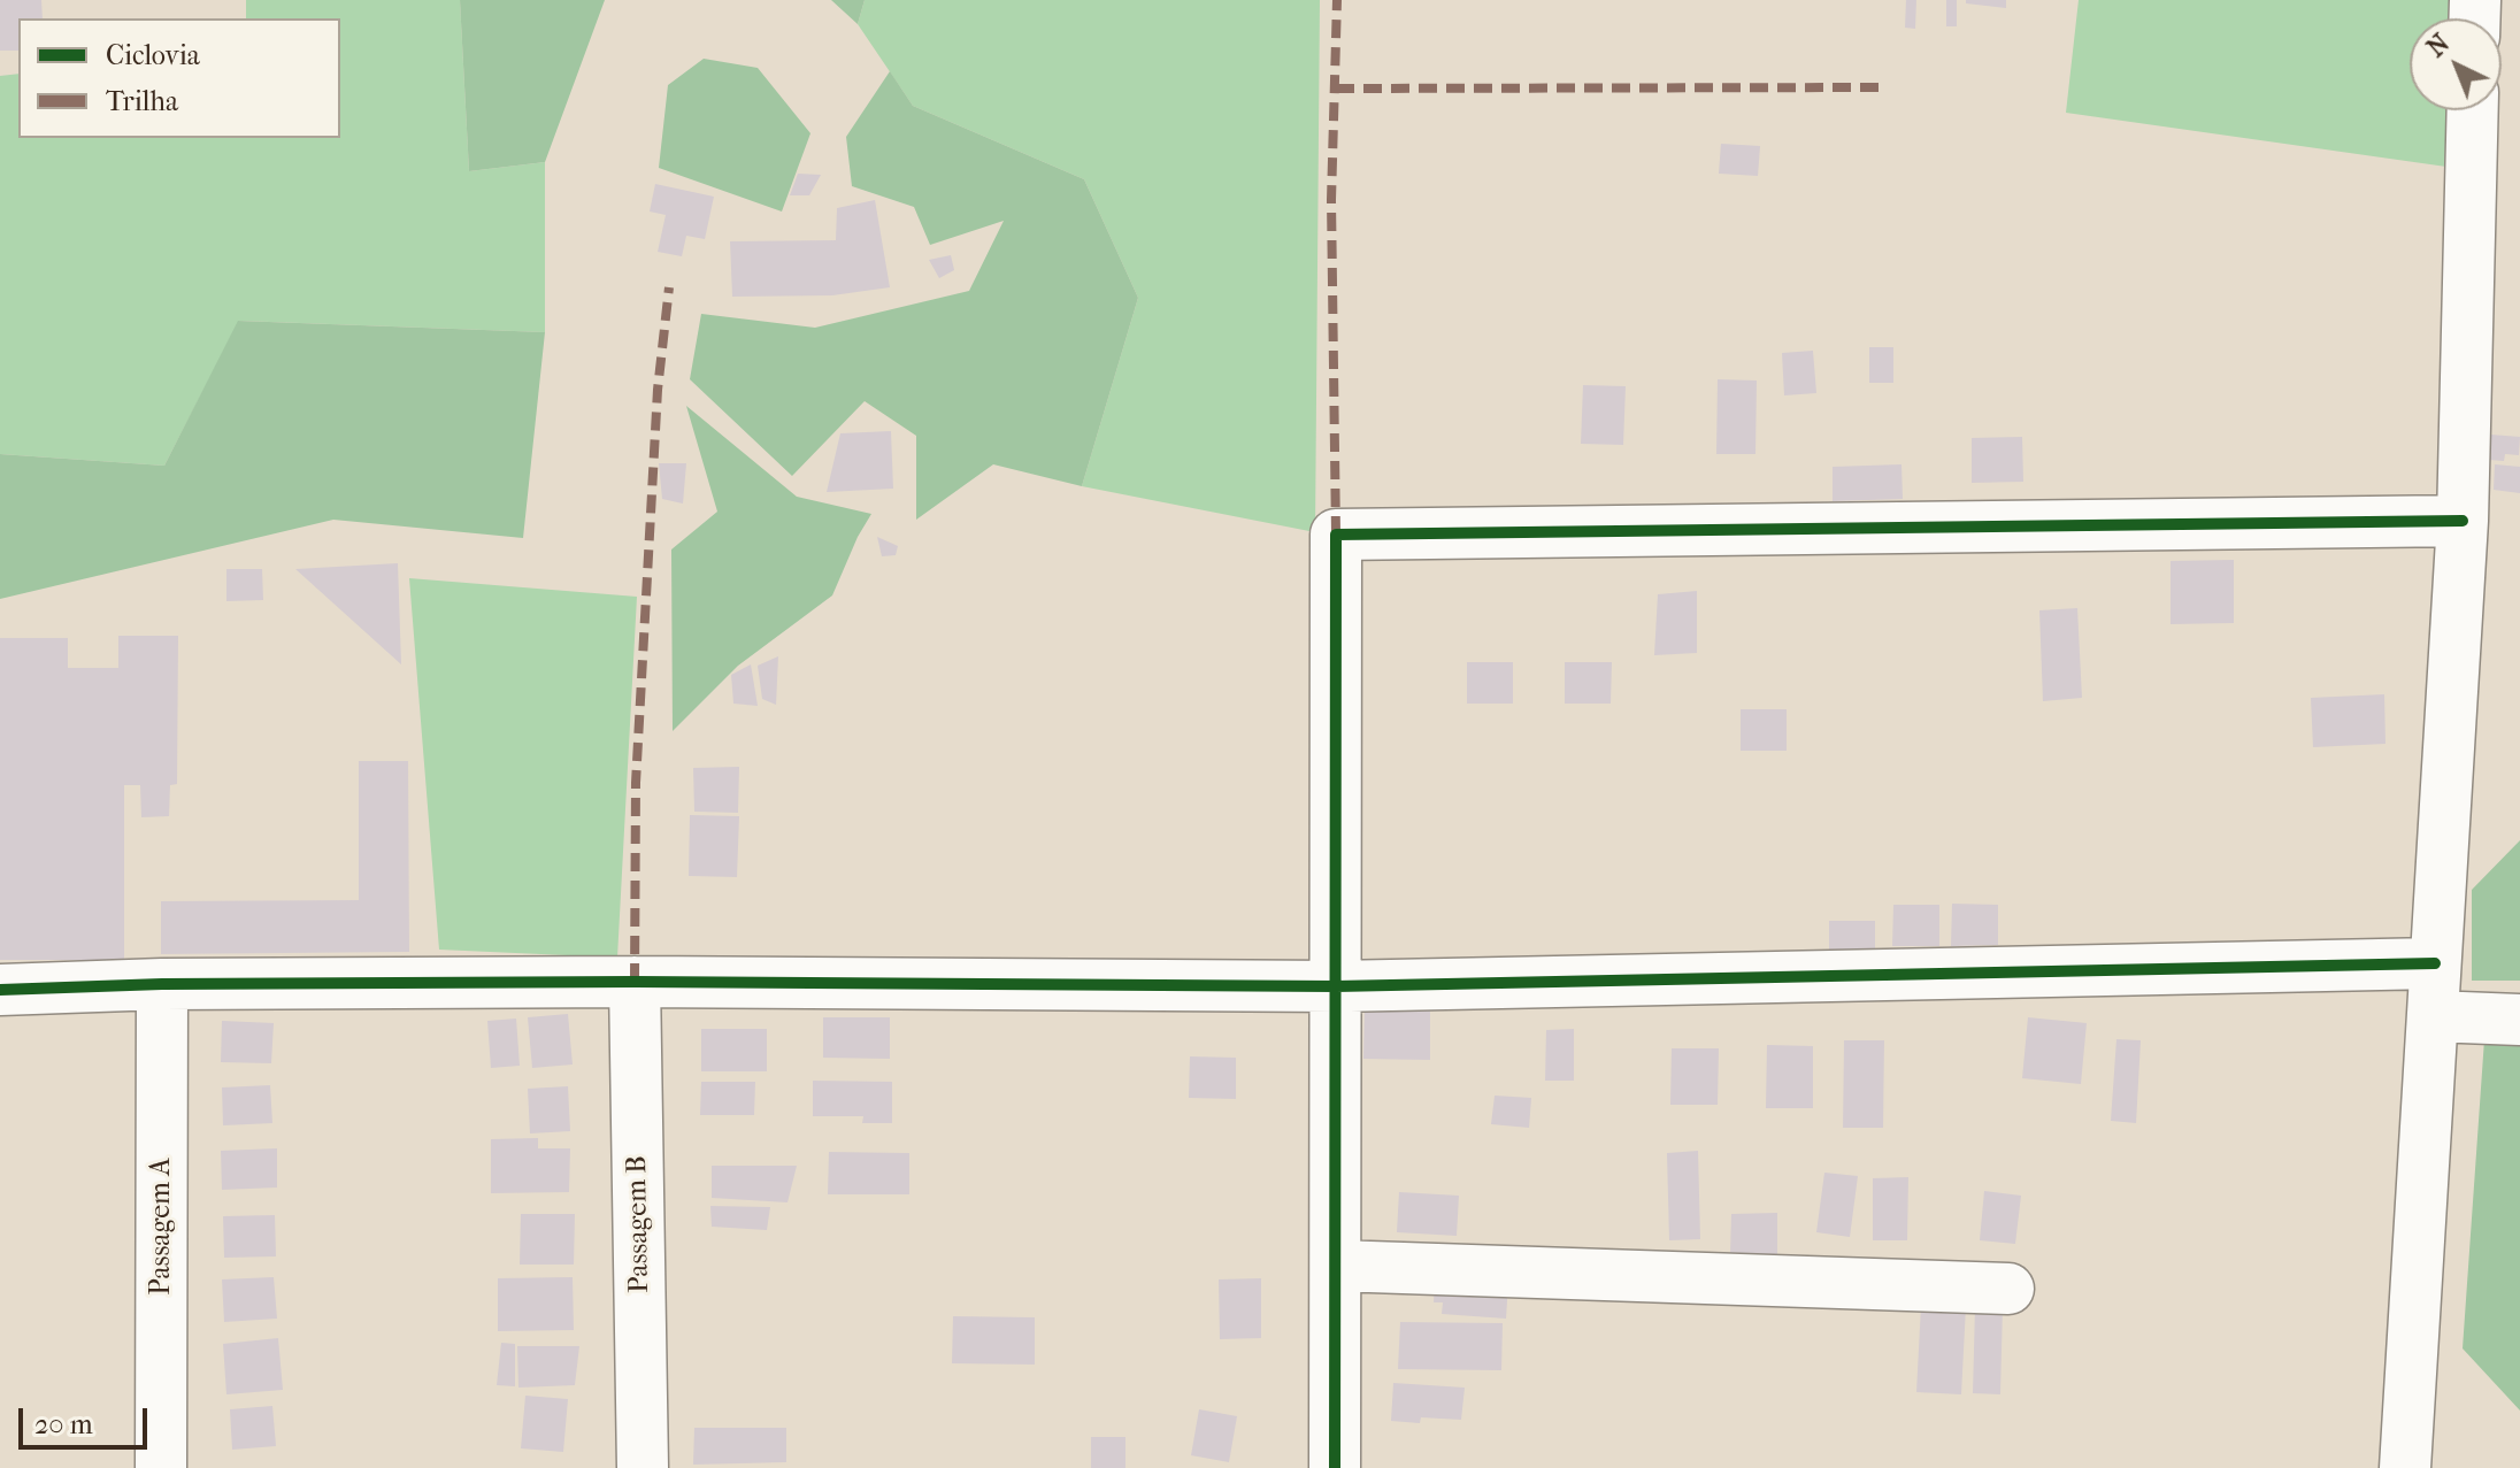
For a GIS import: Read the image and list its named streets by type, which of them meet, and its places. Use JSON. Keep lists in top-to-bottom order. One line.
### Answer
{"streets":{"street":["Passagem B","Passagem A"]},"legend":["Ciclovia","Trilha"],"scale_bar":"20 m","north":"top left"}
